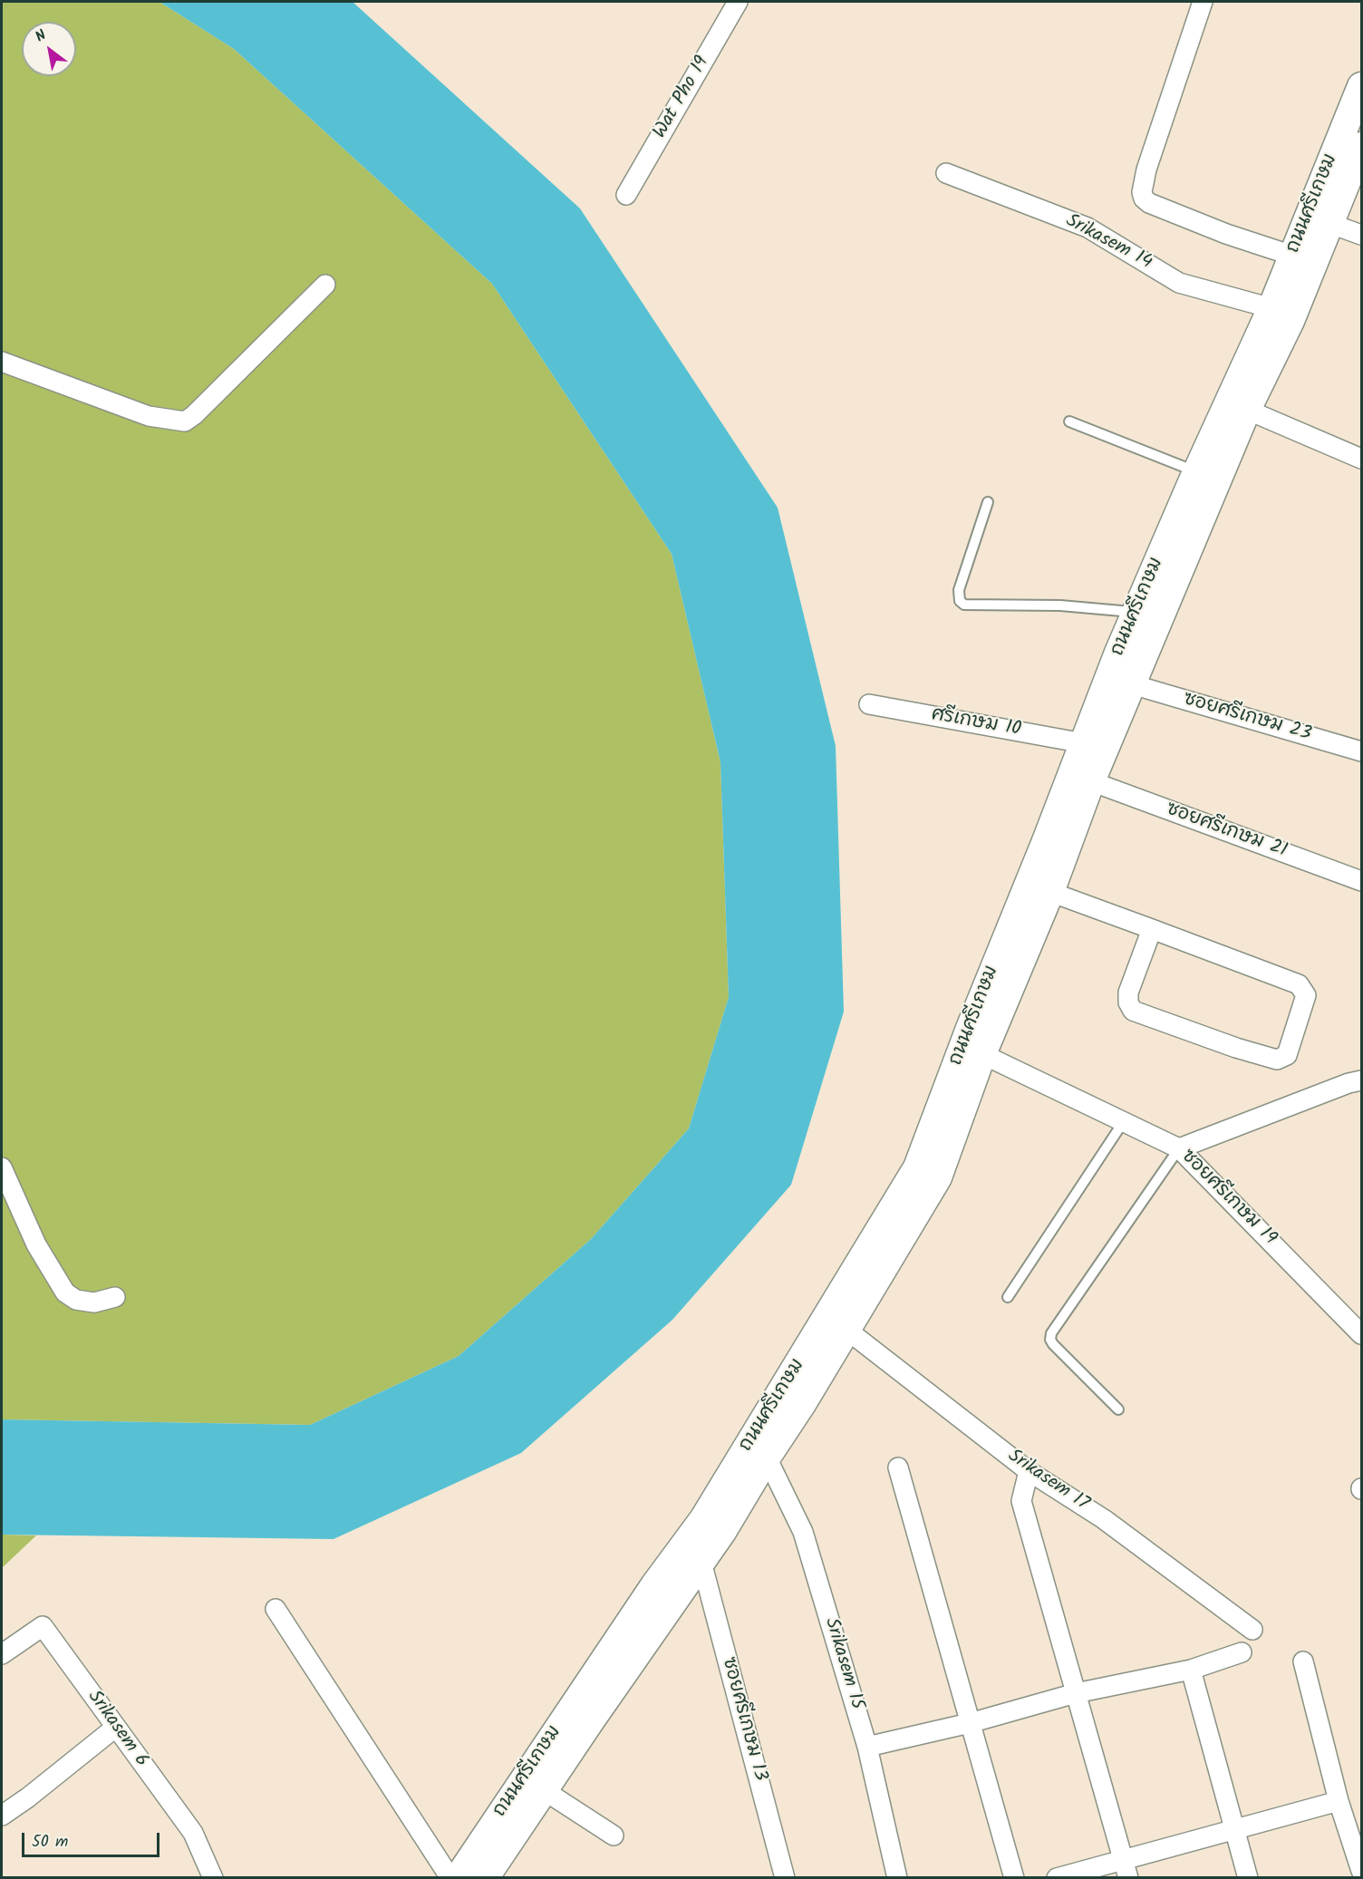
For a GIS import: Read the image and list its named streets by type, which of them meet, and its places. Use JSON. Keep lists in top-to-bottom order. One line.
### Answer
{"streets":{"main road":["ถนนศรีเกษม"],"street":["Wat Pho 19","Srikasem 14","ซอยศรีเกษม 23","ศรีเกษม 10","ซอยศรีเกษม 21","ซอยศรีเกษม 19","Srikasem 17","Srikasem 15","ซอยศรีเกษม 13","Srikasem 6"]},"crossings":[["ถนนศรีเกษม","Srikasem 14"],["ถนนศรีเกษม","ซอยศรีเกษม 23"],["ถนนศรีเกษม","ศรีเกษม 10"],["ถนนศรีเกษม","ซอยศรีเกษม 21"],["ถนนศรีเกษม","ซอยศรีเกษม 19"],["ถนนศรีเกษม","Srikasem 17"],["ถนนศรีเกษม","Srikasem 15"],["ถนนศรีเกษม","ซอยศรีเกษม 13"]],"scale_bar":"50 m","north":"top left"}
